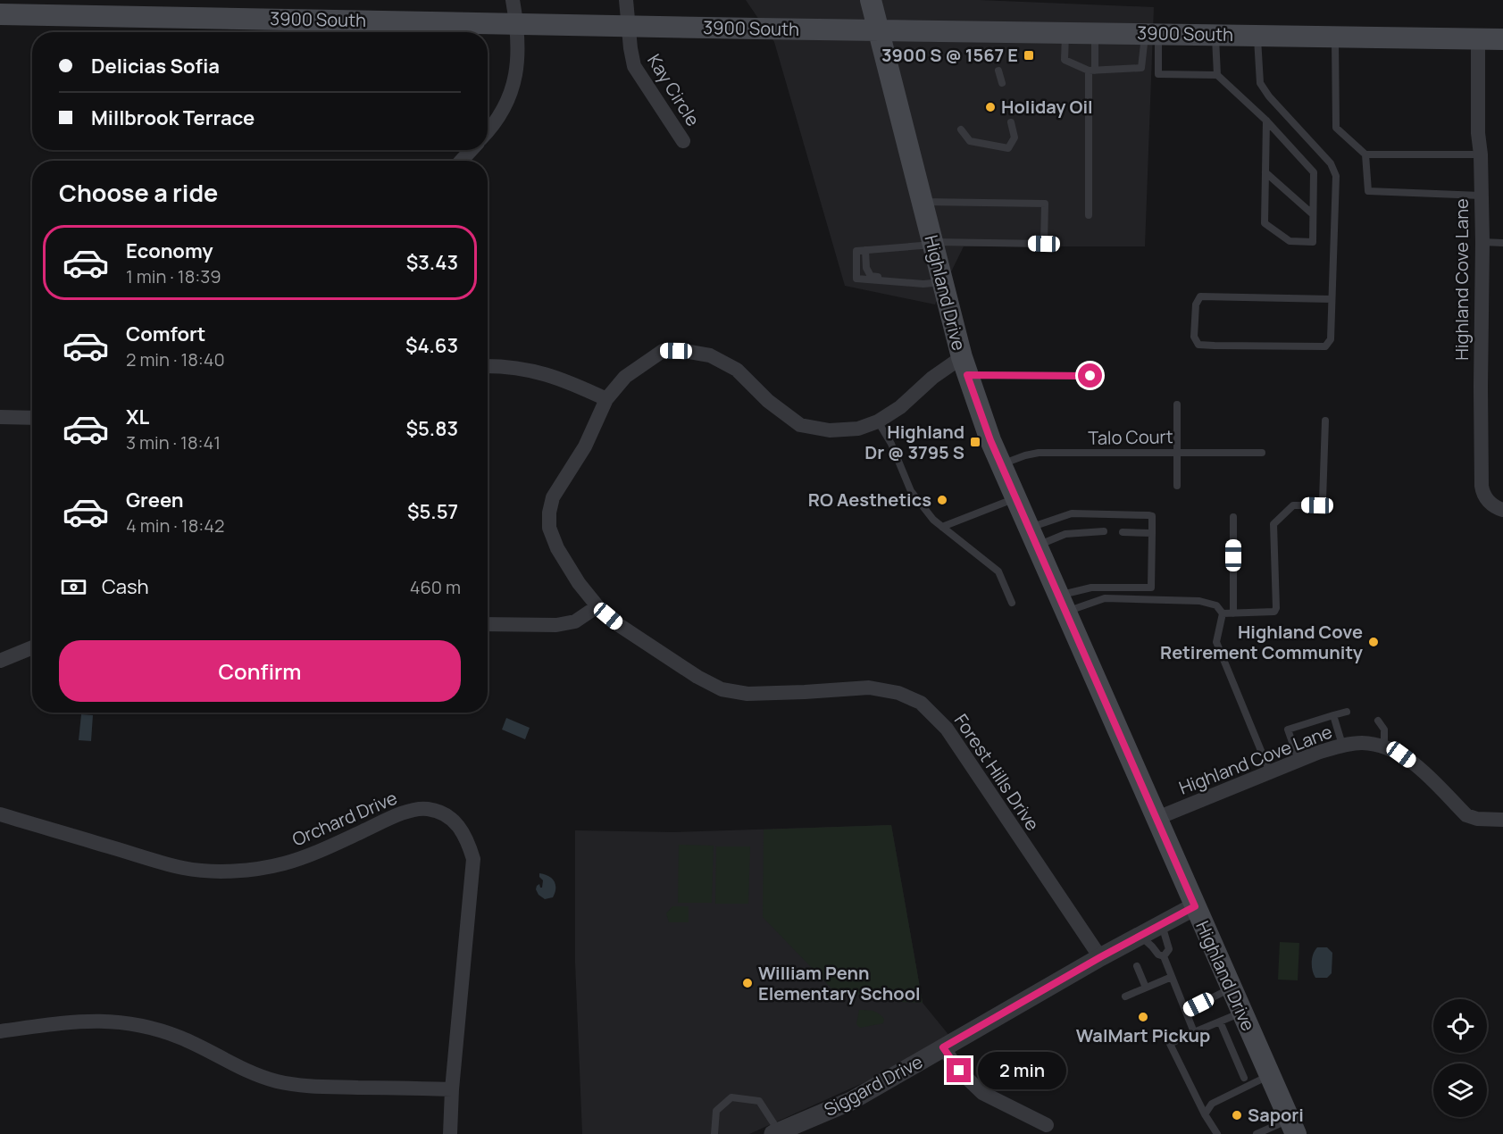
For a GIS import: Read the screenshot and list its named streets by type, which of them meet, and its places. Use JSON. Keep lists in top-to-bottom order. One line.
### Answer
{"streets":{"main road":["3900 South","Highland Drive"],"street":["Kay Circle","Highland Cove Lane","Forest Hills Drive","Orchard Drive","Siggard Drive"],"lane":["Talo Court"]},"crossings":[["3900 South","Kay Circle"],["3900 South","Highland Cove Lane"],["3900 South","Highland Drive"],["Highland Cove Lane","Highland Drive"],["Highland Drive","Talo Court"],["Highland Drive","Forest Hills Drive"],["Highland Drive","Siggard Drive"],["Forest Hills Drive","Siggard Drive"]],"places":{"transit":["3900 S @ 1567 E","Highland Dr @ 3795 S"],"other":["Holiday Oil","RO Aesthetics","Highland Cove Retirement Community","William Penn Elementary School","WalMart Pickup","Sapori"]},"page":{"banner":["Delicias Sofia","Millbrook Terrace"],"heading":"Choose a ride","list":[{"name":"Economy","note":"1 min · 18:39","value":"$3.43"},{"name":"Comfort","note":"2 min · 18:40","value":"$4.63"},{"name":"XL","note":"3 min · 18:41","value":"$5.83"},{"name":"Green","note":"4 min · 18:42","value":"$5.57"}],"pay":["Cash","460 m"],"buttons":"Confirm","bubble":"2 min"}}
